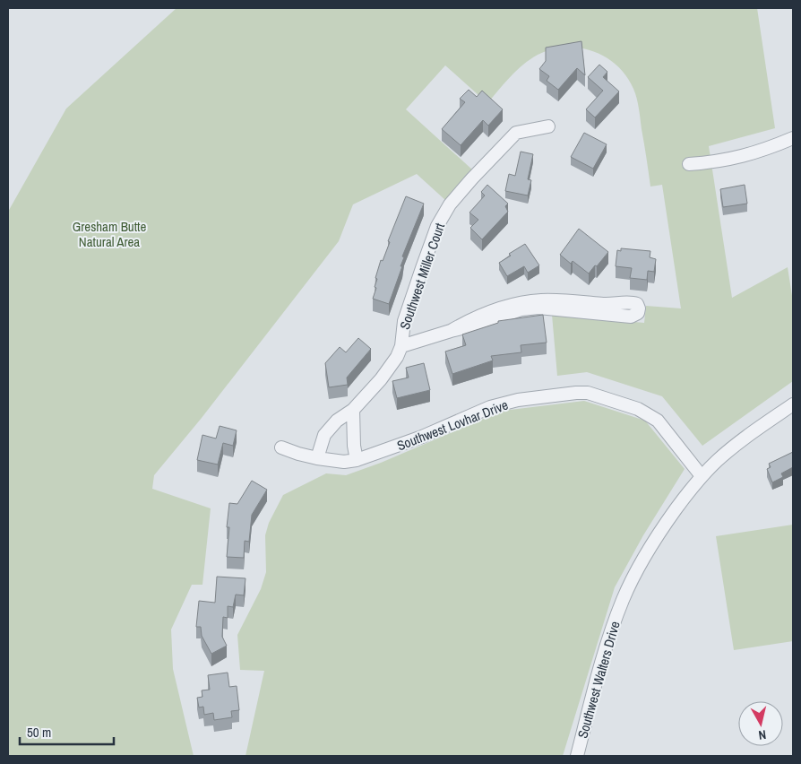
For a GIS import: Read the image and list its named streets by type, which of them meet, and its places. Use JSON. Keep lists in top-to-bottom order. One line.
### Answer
{"streets":{"street":["Southwest Miller Court","Southwest Lovhar Drive","Southwest Walters Drive"]},"crossings":[["Southwest Miller Court","Southwest Lovhar Drive"],["Southwest Lovhar Drive","Southwest Walters Drive"]],"parks":["Gresham Butte Natural Area"],"scale_bar":"50 m","north":"bottom"}
